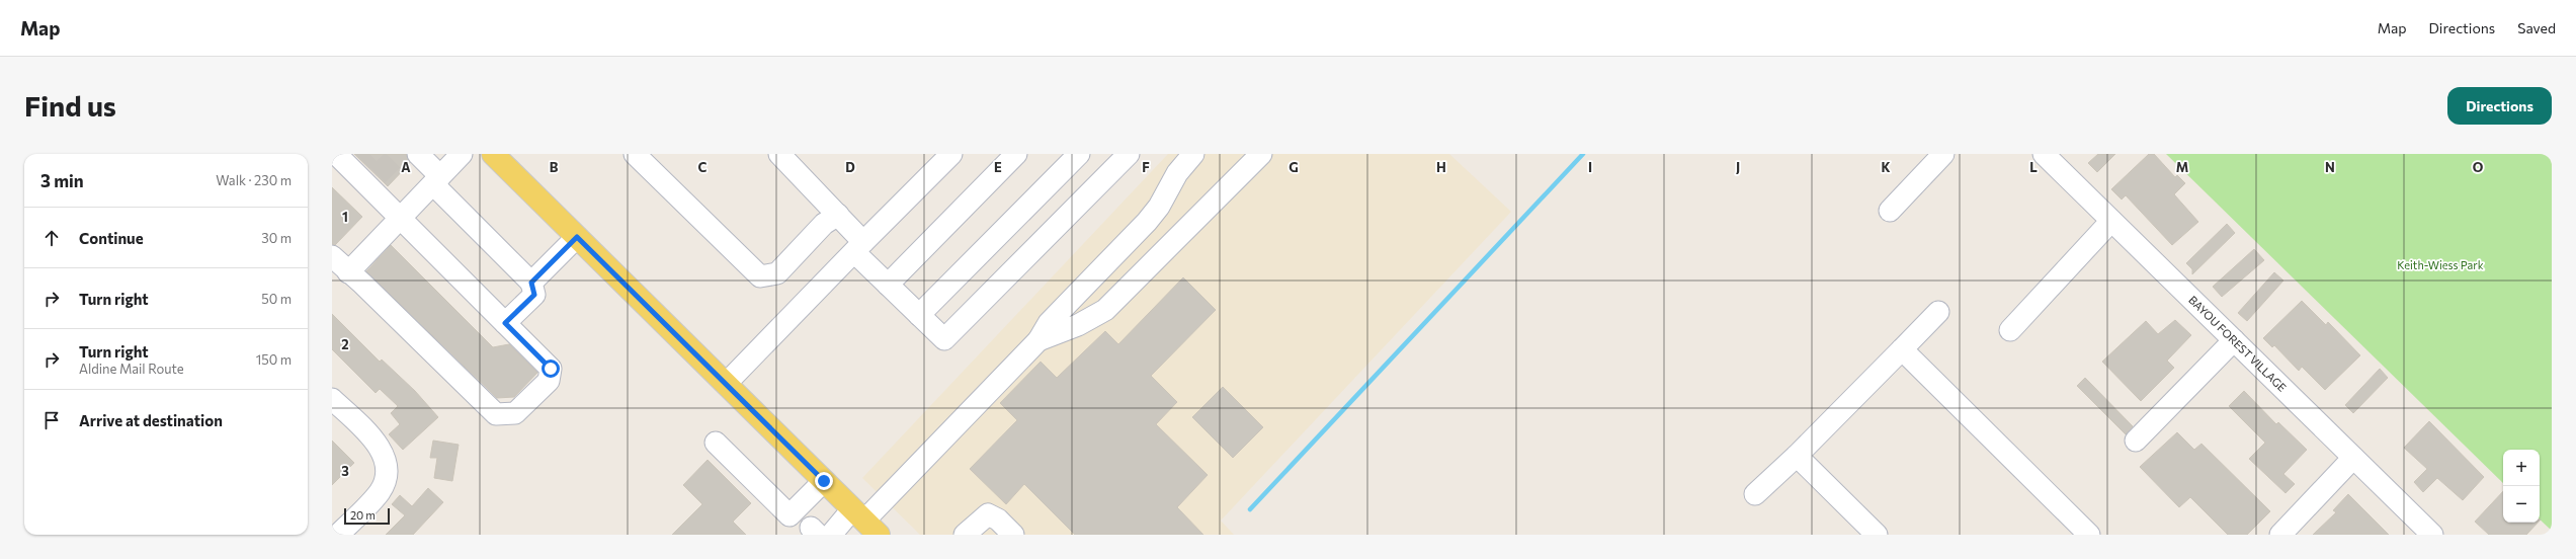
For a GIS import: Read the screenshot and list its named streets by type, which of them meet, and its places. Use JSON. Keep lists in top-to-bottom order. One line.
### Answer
{"streets":{"street":["BAYOU FOREST VILLAGE"]},"parks":["Keith-Wiess Park"],"scale_bar":"20 m","page":{"header":"Map","nav":["Map","Directions","Saved"],"buttons":"Directions","title":"Find us","heading":["3 min","Walk · 230 m"],"list":[["Continue","30 m"],["Turn right","50 m"],["Turn right","Aldine Mail Route","150 m"],"Arrive at destination"],"map_buttons":["+","−"],"scale":"20 m"},"grid":{"columns":["A","B","C","D","E","F","G","H","I","J","K","L","M","N","O"],"rows":["1","2","3"]}}
